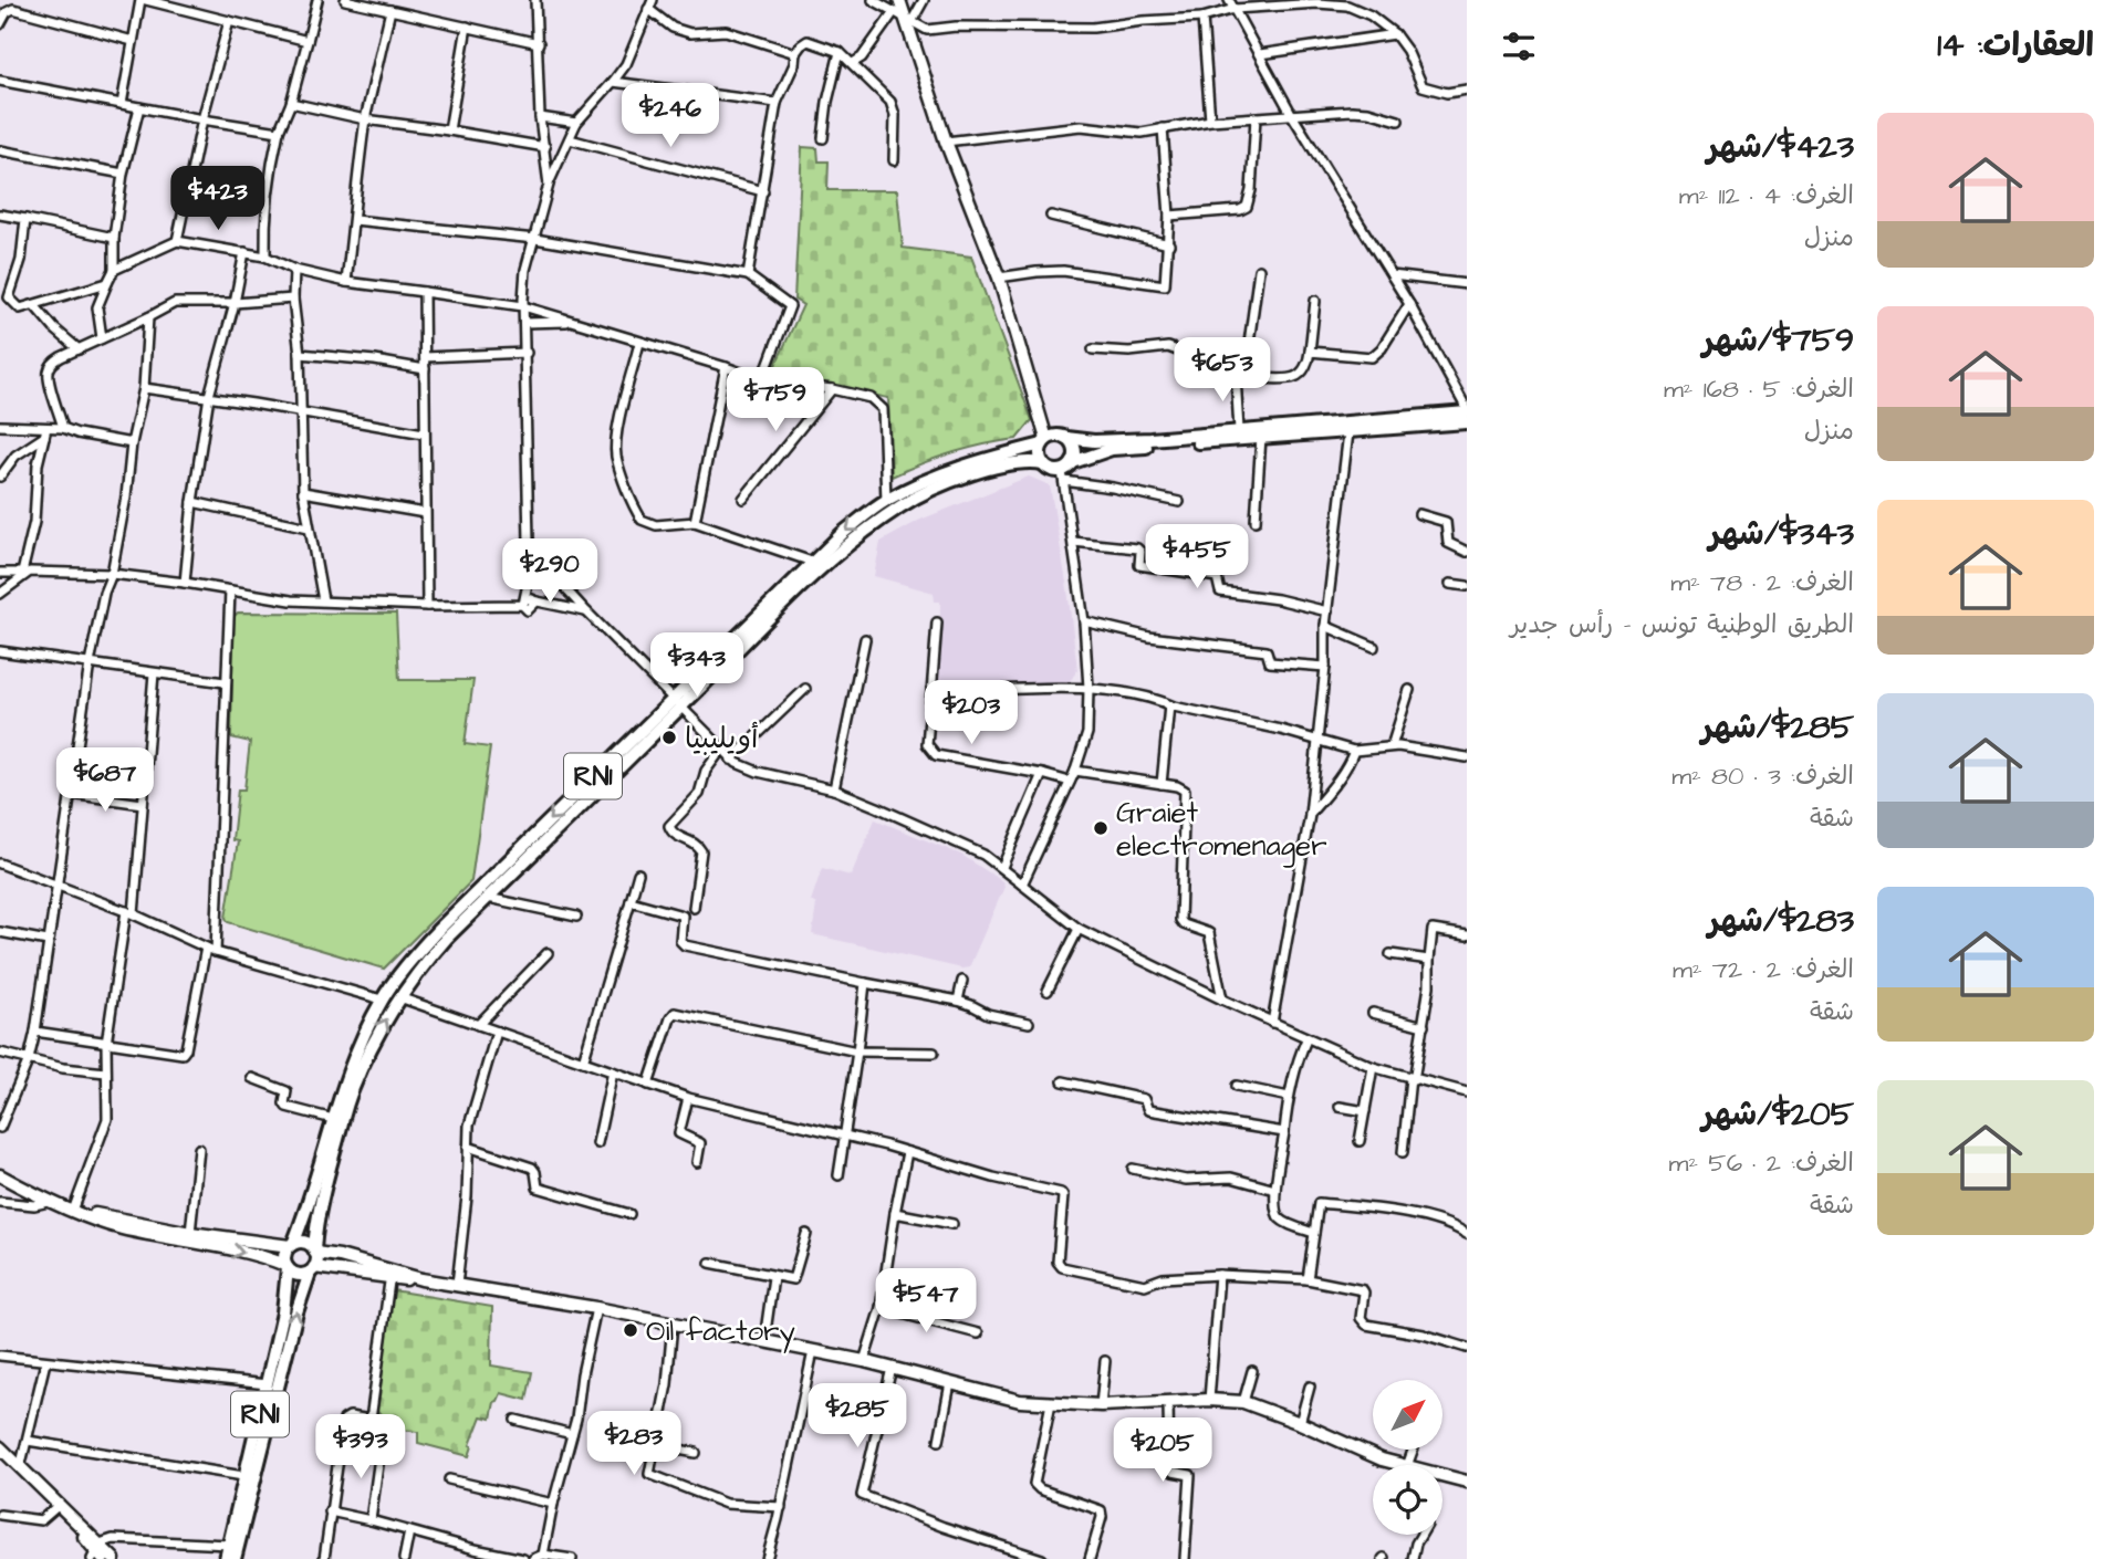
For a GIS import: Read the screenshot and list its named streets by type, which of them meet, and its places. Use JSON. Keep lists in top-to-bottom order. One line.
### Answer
{"streets":{"main road":["RN1"]},"places":["أويليبيا","Graiet electromenager","Oil factory"],"north":"top right","page":{"heading":"العقارات: 14","price":["$246","$423","$653","$759","$455","$290","$343","$203","$687","$547","$285","$283","$393","$205"],"list":[{"name":"$423/شهر","note":"الغرف: 4 · 112 m² · منزل"},{"name":"$759/شهر","note":"الغرف: 5 · 168 m² · منزل"},{"name":"$343/شهر","note":"الغرف: 2 · 78 m² · الطريق الوطنية تونس - رأس جدير"},{"name":"$285/شهر","note":"الغرف: 3 · 80 m² · شقة"},{"name":"$283/شهر","note":"الغرف: 2 · 72 m² · شقة"},{"name":"$205/شهر","note":"الغرف: 2 · 56 m² · شقة"}]}}
